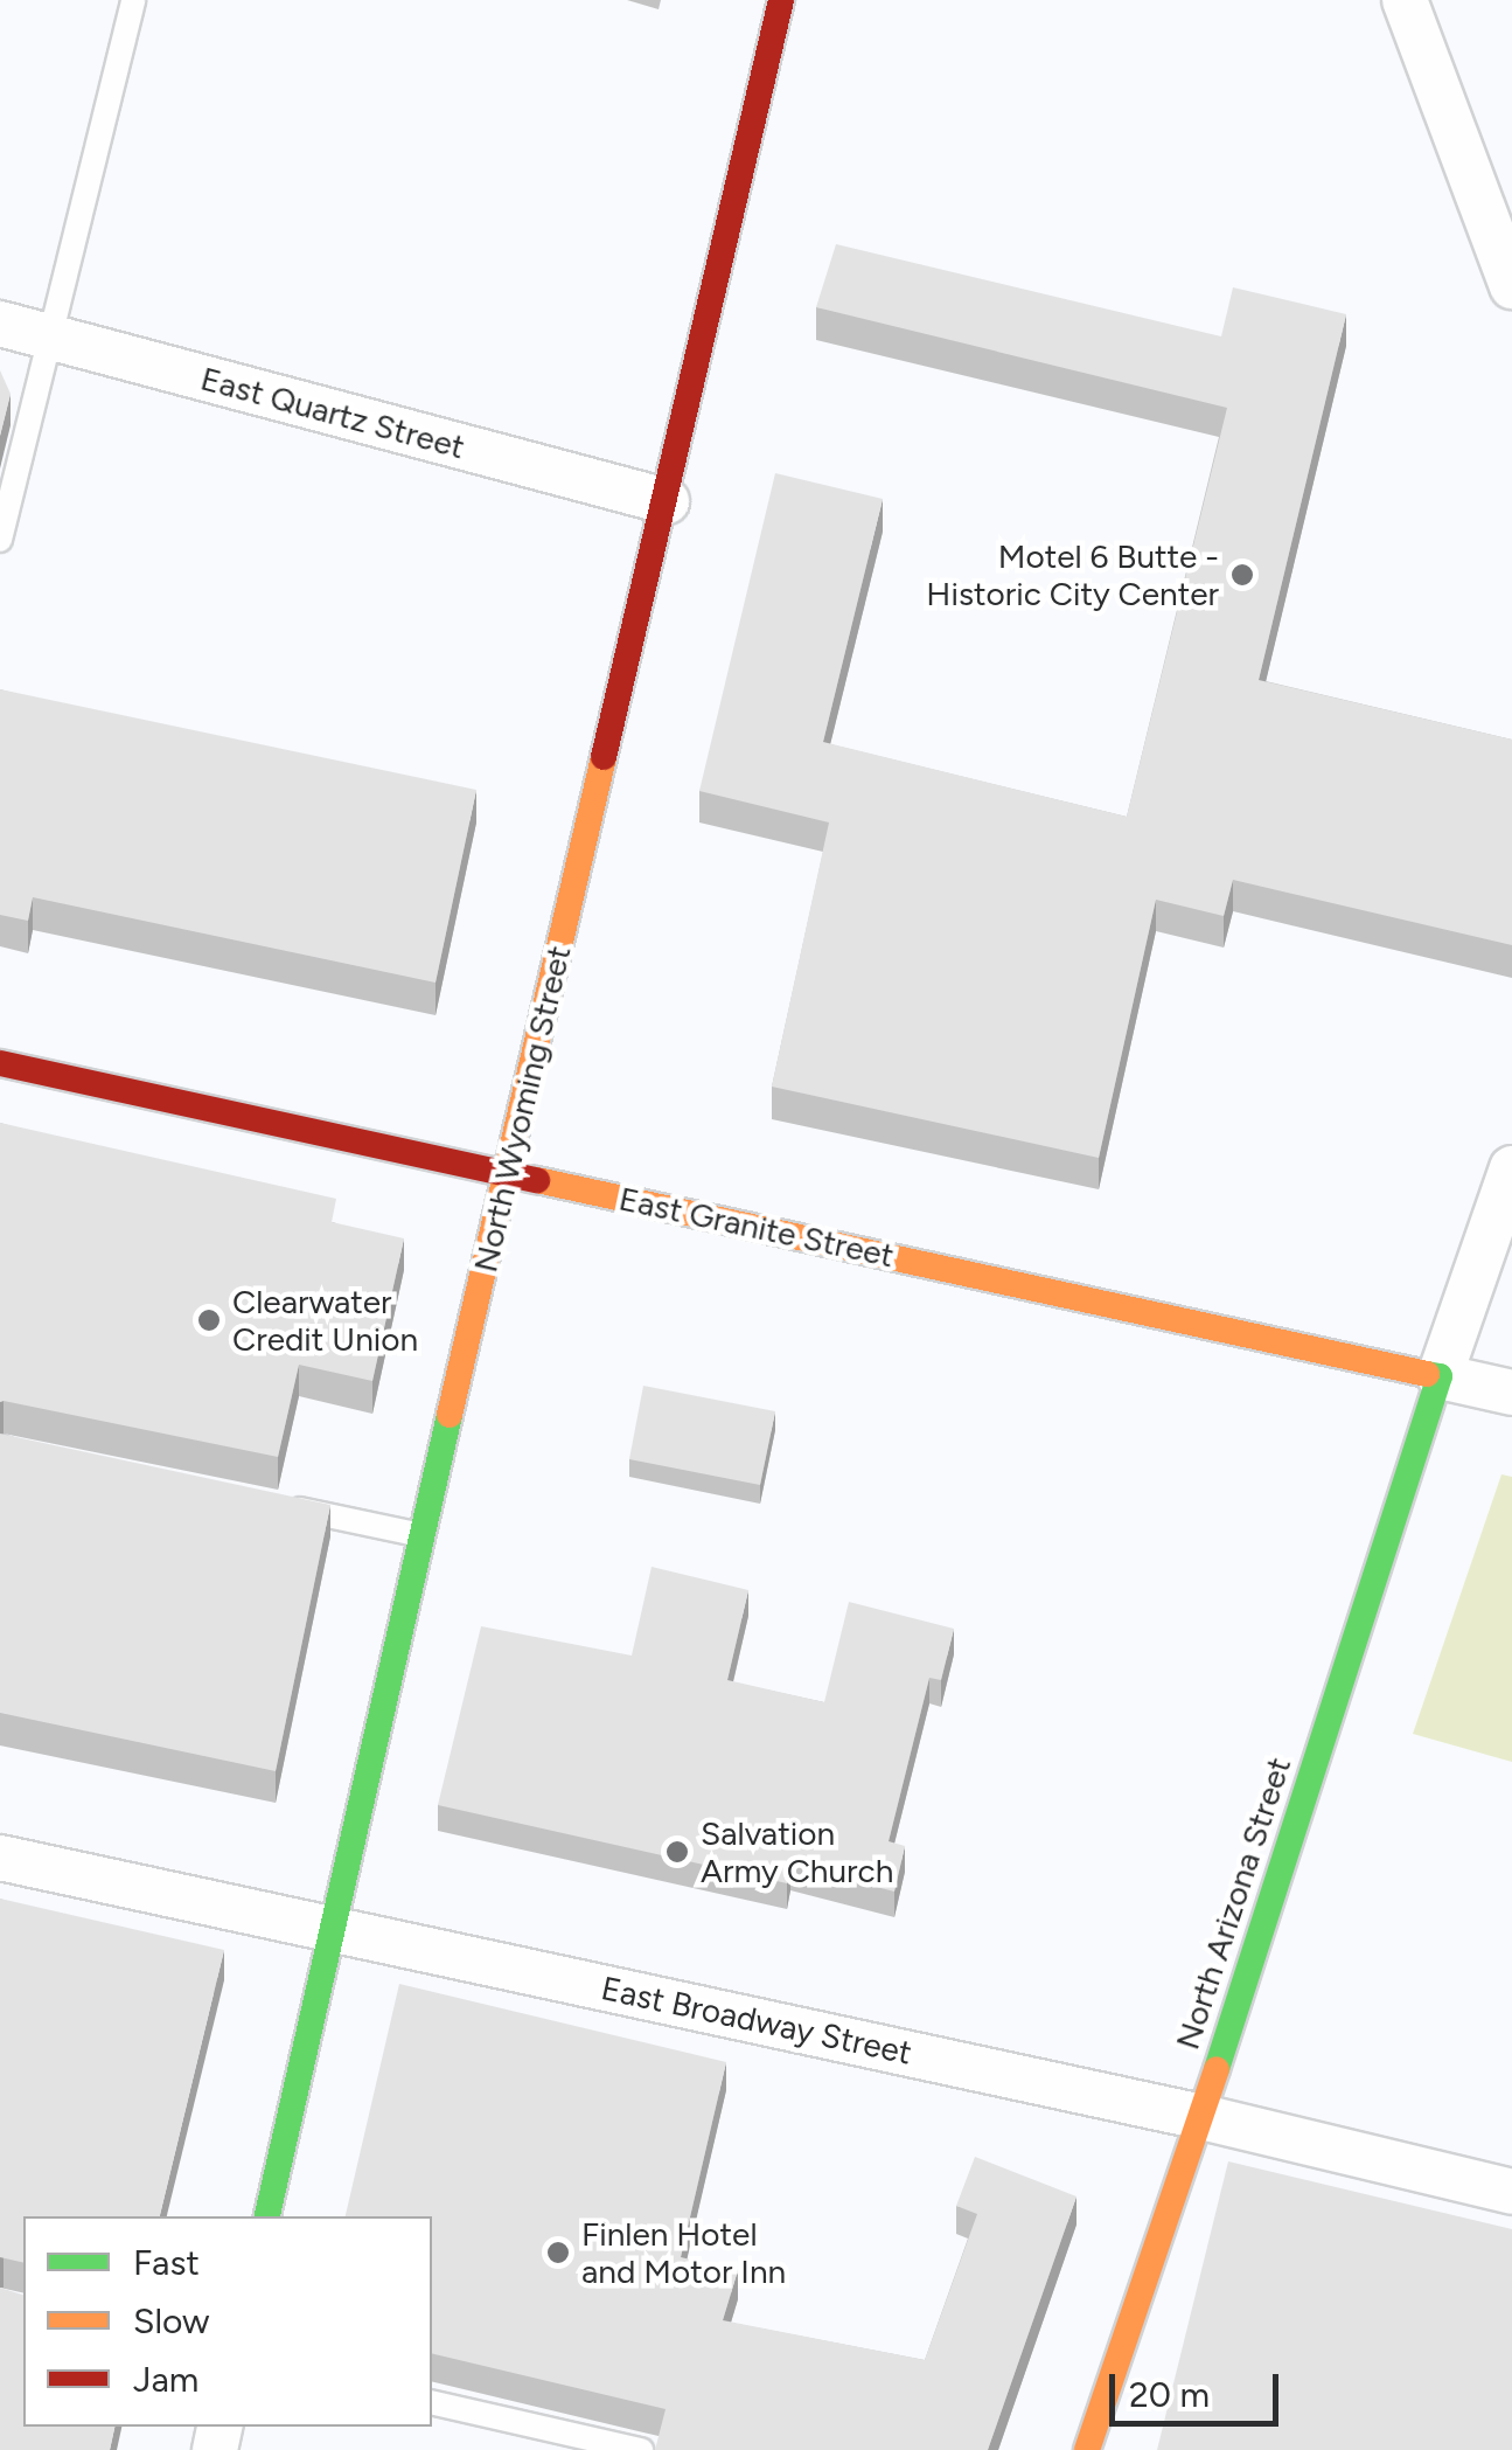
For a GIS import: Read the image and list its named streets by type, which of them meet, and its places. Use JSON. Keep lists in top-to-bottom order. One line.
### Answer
{"streets":{"street":["East Quartz Street","North Wyoming Street","East Granite Street","North Arizona Street","East Broadway Street"]},"crossings":[["East Quartz Street","North Wyoming Street"],["North Wyoming Street","East Granite Street"],["North Wyoming Street","East Broadway Street"],["East Granite Street","North Arizona Street"],["North Arizona Street","East Broadway Street"]],"places":["Motel 6 Butte - Historic City Center","Clearwater Credit Union","Salvation Army Church","Finlen Hotel and Motor Inn"],"legend":["Fast","Slow","Jam"],"scale_bar":"20 m"}
